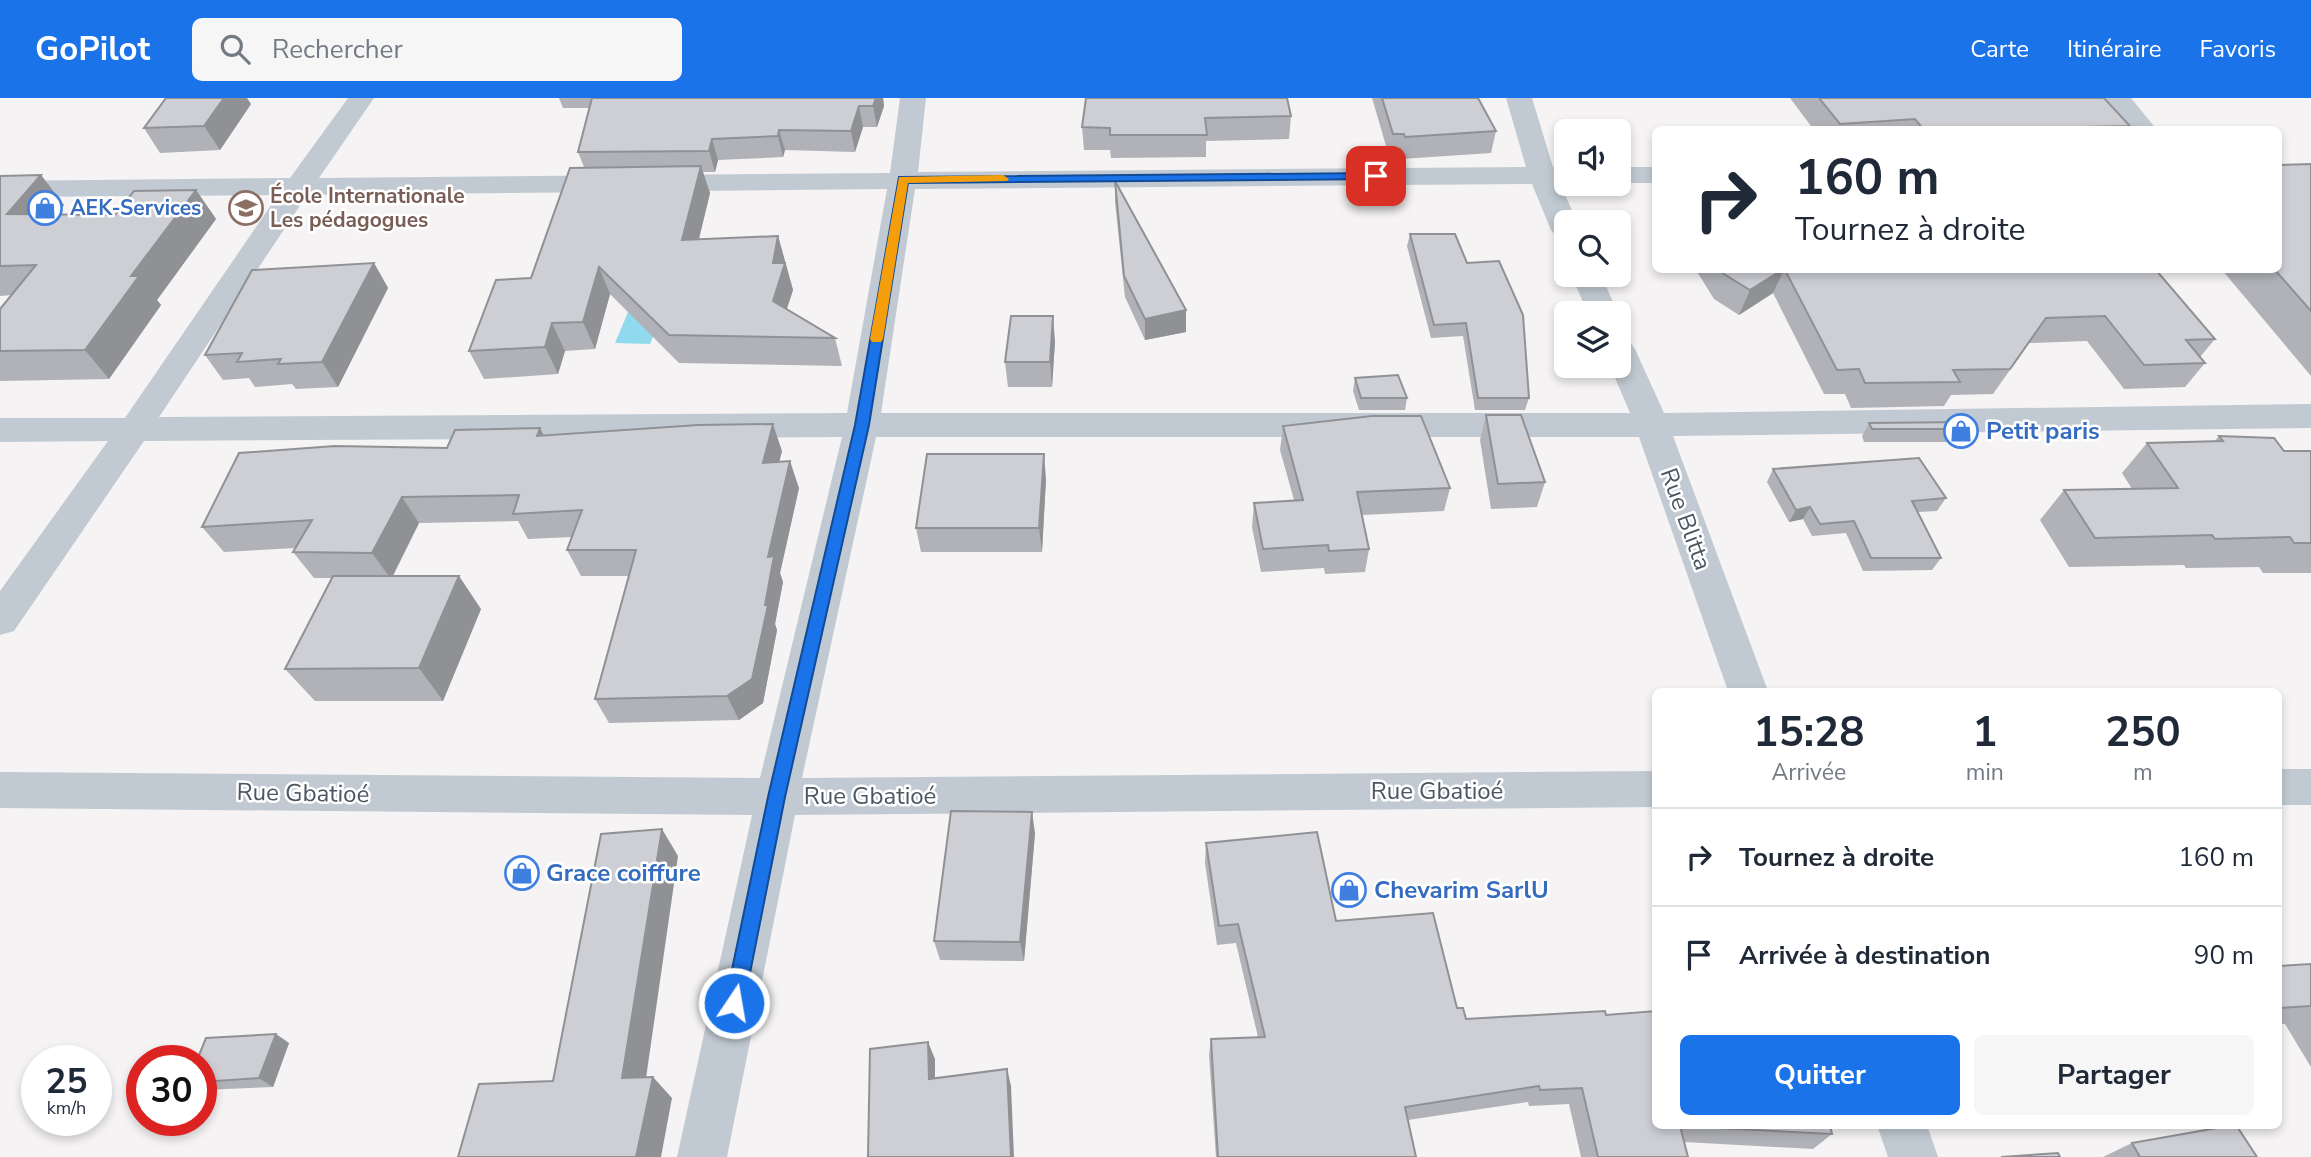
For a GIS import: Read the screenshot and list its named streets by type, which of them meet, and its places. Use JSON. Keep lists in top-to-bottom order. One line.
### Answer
{"streets":{"street":["Rue Blitta","Rue Gbatioé"]},"places":{"shop":["AEK-Services","Petit paris","Grace coiffure","Chevarim SarlU"],"school or university":["École Internationale Les pédagogues"]},"page":{"header":"GoPilot","search":"Rechercher","nav":["Carte","Itinéraire","Favoris"],"turn":["160 m","Tournez à droite"],"eta":["15:28","Arrivée","1","min","250","m"],"list":[{"name":"Tournez à droite","value":"160 m"},{"name":"Arrivée à destination","value":"90 m"}],"buttons":["Quitter","Partager"],"speed":"25 km/h","limit":"30"}}
